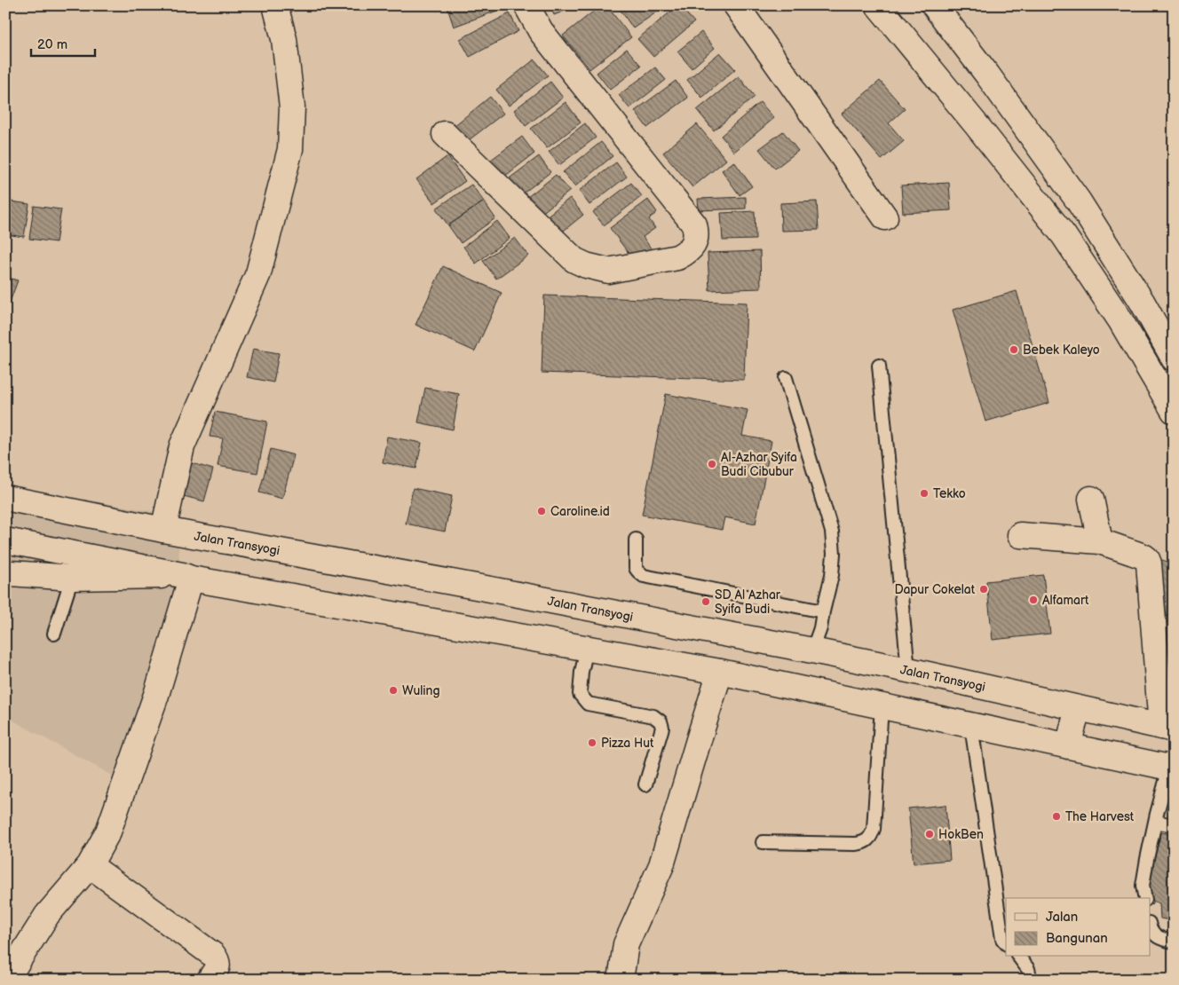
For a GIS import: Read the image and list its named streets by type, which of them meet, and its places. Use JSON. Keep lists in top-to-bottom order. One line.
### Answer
{"streets":{"main road":["Jalan Transyogi"]},"places":["Bebek Kaleyo","Al-Azhar Syifa Budi Cibubur","Tekko","Caroline.id","Dapur Cokelat","Alfamart","SD Al Azhar Syifa Budi","Wuling","Pizza Hut","The Harvest","HokBen"],"legend":["Jalan","Bangunan"],"scale_bar":"20 m"}
